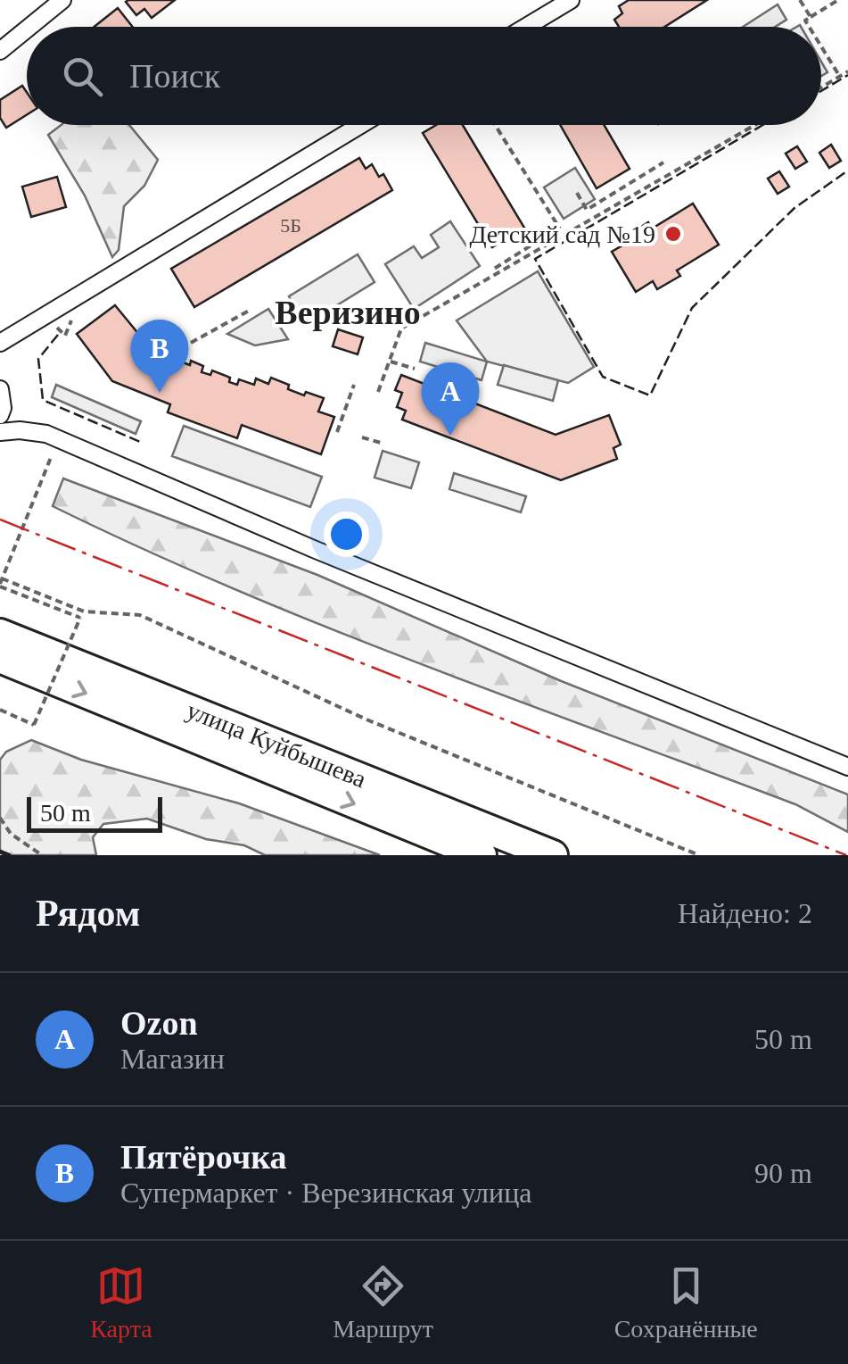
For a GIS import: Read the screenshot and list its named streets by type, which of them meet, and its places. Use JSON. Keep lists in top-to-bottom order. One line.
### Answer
{"streets":{"highway":["улица Куйбышева"]},"districts":["Веризино"],"places":["Детский сад №19"],"house_numbers":["5Б"],"scale_bar":"50 m","page":{"search":"Поиск","pins":["B","A"],"scale":"50 m","heading":["Рядом","Найдено: 2"],"list":[{"mark":"A","name":"Ozon","note":"Магазин","value":"50 m"},{"mark":"B","name":"Пятёрочка","note":"Супермаркет · Верезинская улица","value":"90 m"}],"nav":["Карта","Маршрут","Сохранённые"]}}
